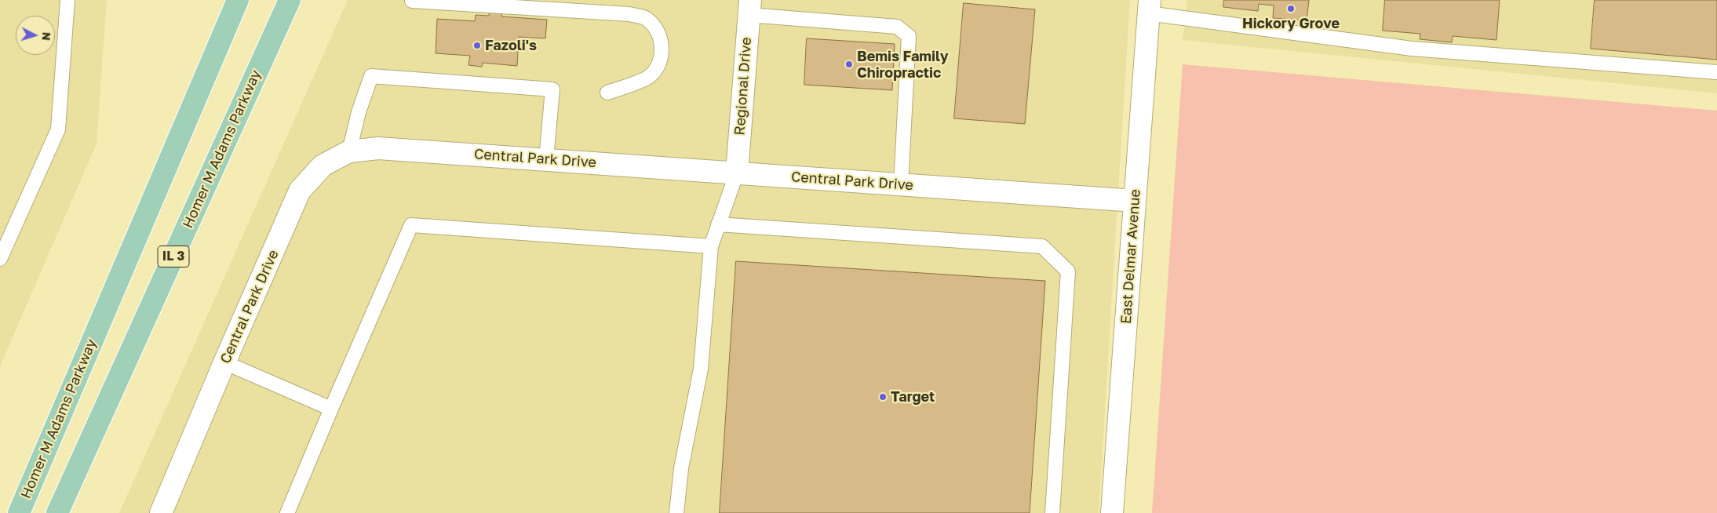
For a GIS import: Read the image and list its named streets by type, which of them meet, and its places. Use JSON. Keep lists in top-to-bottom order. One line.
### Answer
{"streets":{"main road":["Homer M Adams Parkway","IL 3"],"street":["Regional Drive","Central Park Drive","East Delmar Avenue"]},"crossings":[["Regional Drive","Central Park Drive"],["Central Park Drive","East Delmar Avenue"]],"places":["Hickory Grove","Fazoli's","Bemis Family Chiropractic","Target"],"north":"right"}
